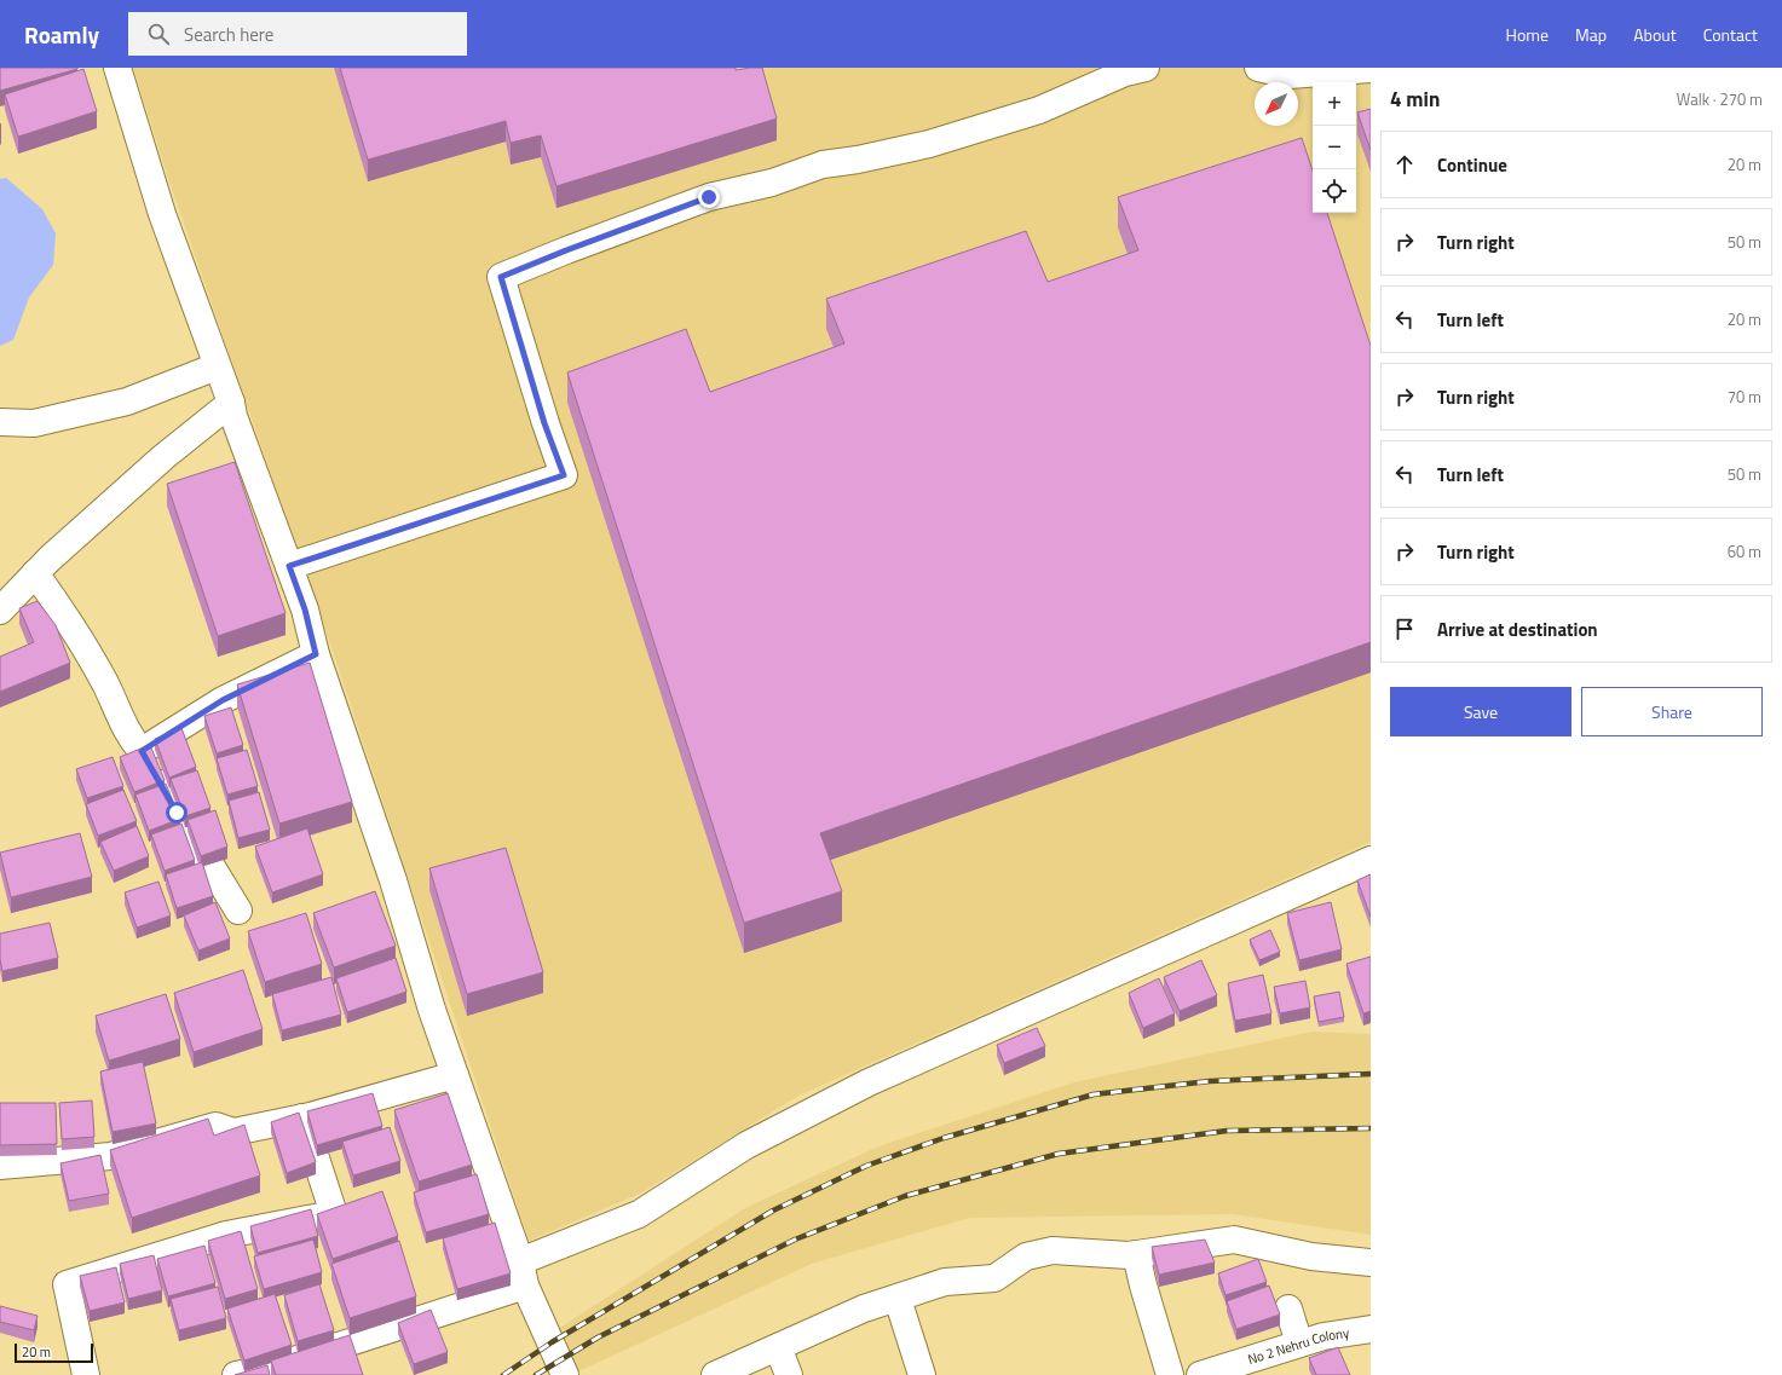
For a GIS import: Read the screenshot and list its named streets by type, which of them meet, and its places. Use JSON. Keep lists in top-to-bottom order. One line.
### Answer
{"streets":{"street":["No 2 Nehru Colony"]},"scale_bar":"20 m","north":"bottom left","page":{"header":"Roamly","search":"Search here","nav":["Home","Map","About","Contact"],"heading":["4 min","Walk · 270 m"],"map_buttons":["+","−"],"list":[["Continue","20 m"],["Turn right","50 m"],["Turn left","20 m"],["Turn right","70 m"],["Turn left","50 m"],["Turn right","60 m"],"Arrive at destination"],"buttons":["Save","Share"],"scale":"20 m"}}
